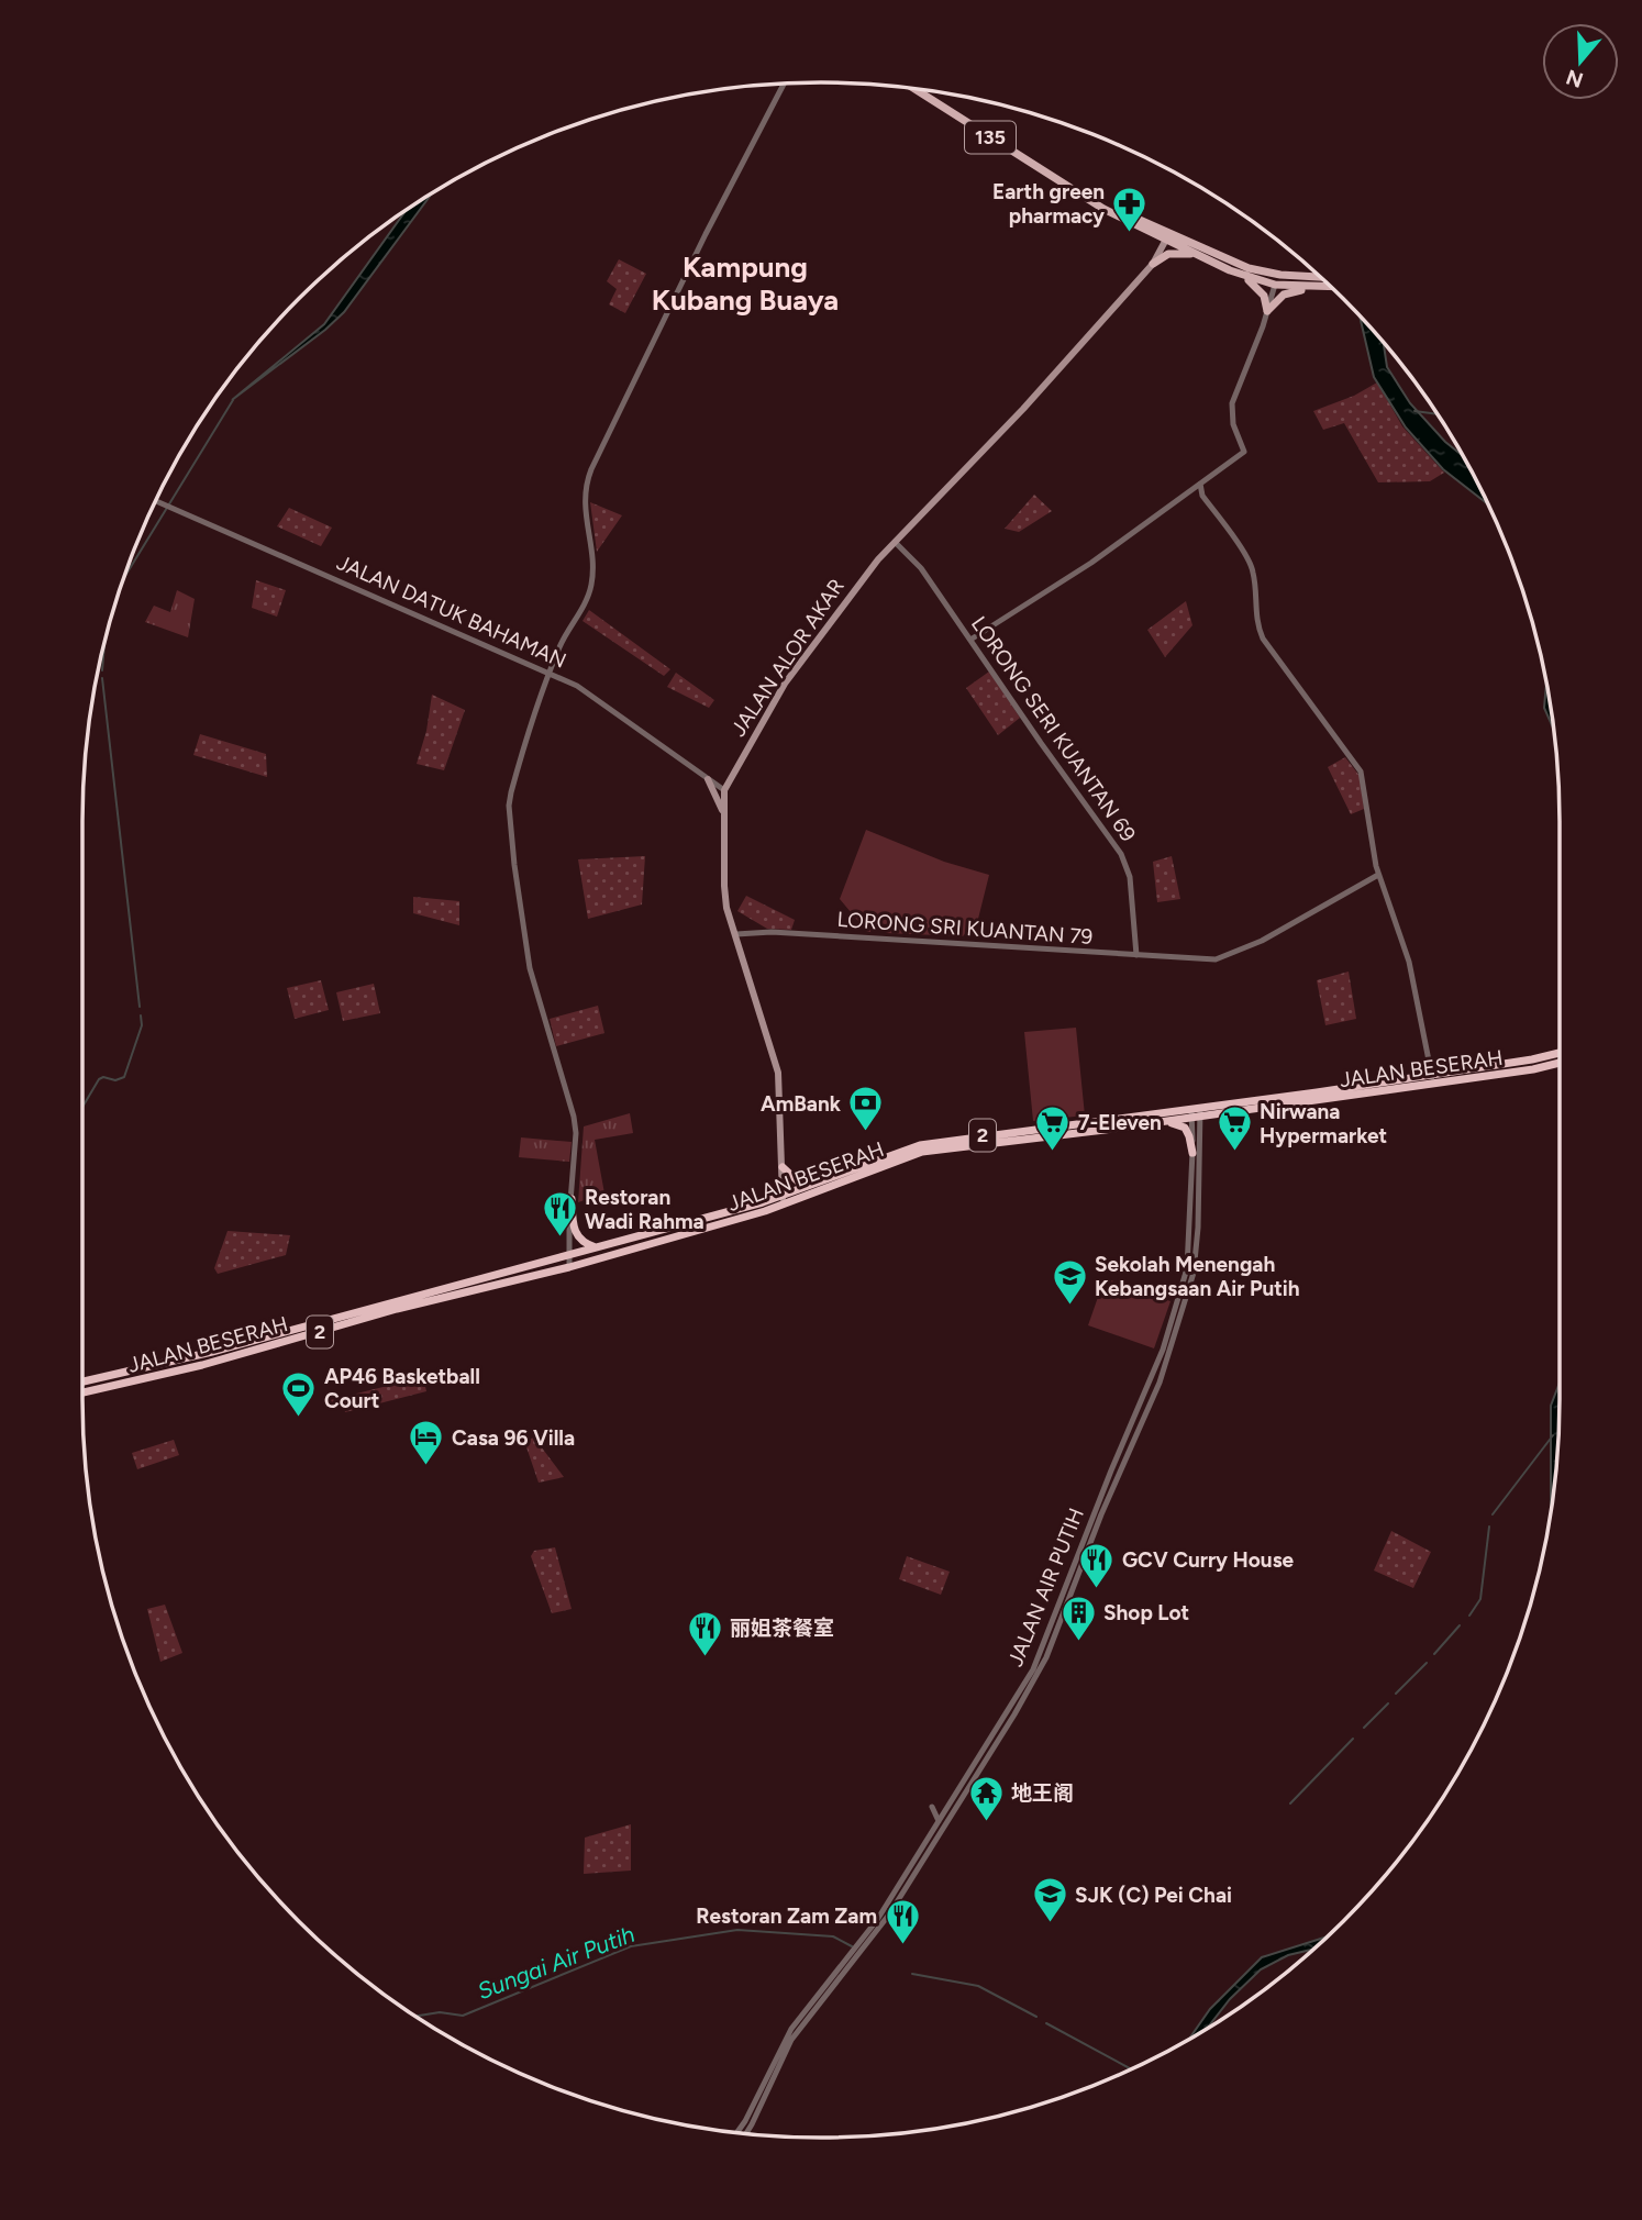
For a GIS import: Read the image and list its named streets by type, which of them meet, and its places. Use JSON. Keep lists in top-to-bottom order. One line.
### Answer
{"streets":{"highway":["JALAN BESERAH","2"],"main road":["135","JALAN ALOR AKAR"],"street":["JALAN DATUK BAHAMAN","LORONG SERI KUANTAN 69","LORONG SRI KUANTAN 79","JALAN AIR PUTIH"]},"crossings":[["135","JALAN ALOR AKAR"],["JALAN DATUK BAHAMAN","JALAN ALOR AKAR"],["JALAN ALOR AKAR","LORONG SERI KUANTAN 69"],["JALAN ALOR AKAR","LORONG SRI KUANTAN 79"],["JALAN ALOR AKAR","JALAN BESERAH"],["LORONG SERI KUANTAN 69","LORONG SRI KUANTAN 79"],["JALAN BESERAH","JALAN AIR PUTIH"]],"districts":["Kampung Kubang Buaya"],"water":["Sungai Air Putih"],"places":{"pharmacy":["Earth green pharmacy"],"bank":["AmBank"],"supermarket":["7-Eleven","Nirwana Hypermarket"],"restaurant":["Restoran Wadi Rahma","GCV Curry House","丽姐茶餐室","Restoran Zam Zam"],"school or university":["Sekolah Menengah Kebangsaan Air Putih","SJK (C) Pei Chai"],"sports":["AP46 Basketball Court"],"hotel":["Casa 96 Villa"],"building":["Shop Lot"],"temple":["地王阁"]},"north":"bottom"}
